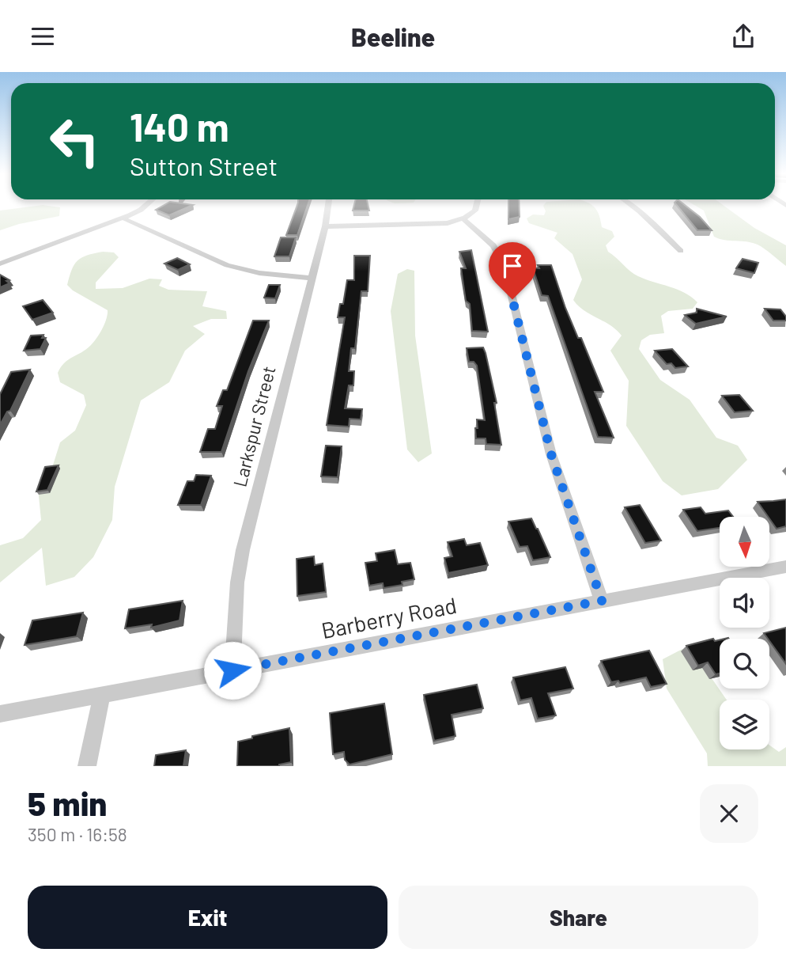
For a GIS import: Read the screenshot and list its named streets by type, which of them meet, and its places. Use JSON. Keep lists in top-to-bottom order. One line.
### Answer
{"streets":{"street":["Larkspur Street","Barberry Road"]},"crossings":[["Larkspur Street","Barberry Road"]],"north":"bottom","page":{"header":"Beeline","turn":["140 m","Sutton Street"],"heading":["5 min","350 m · 16:58"],"buttons":["Exit","Share"]}}
